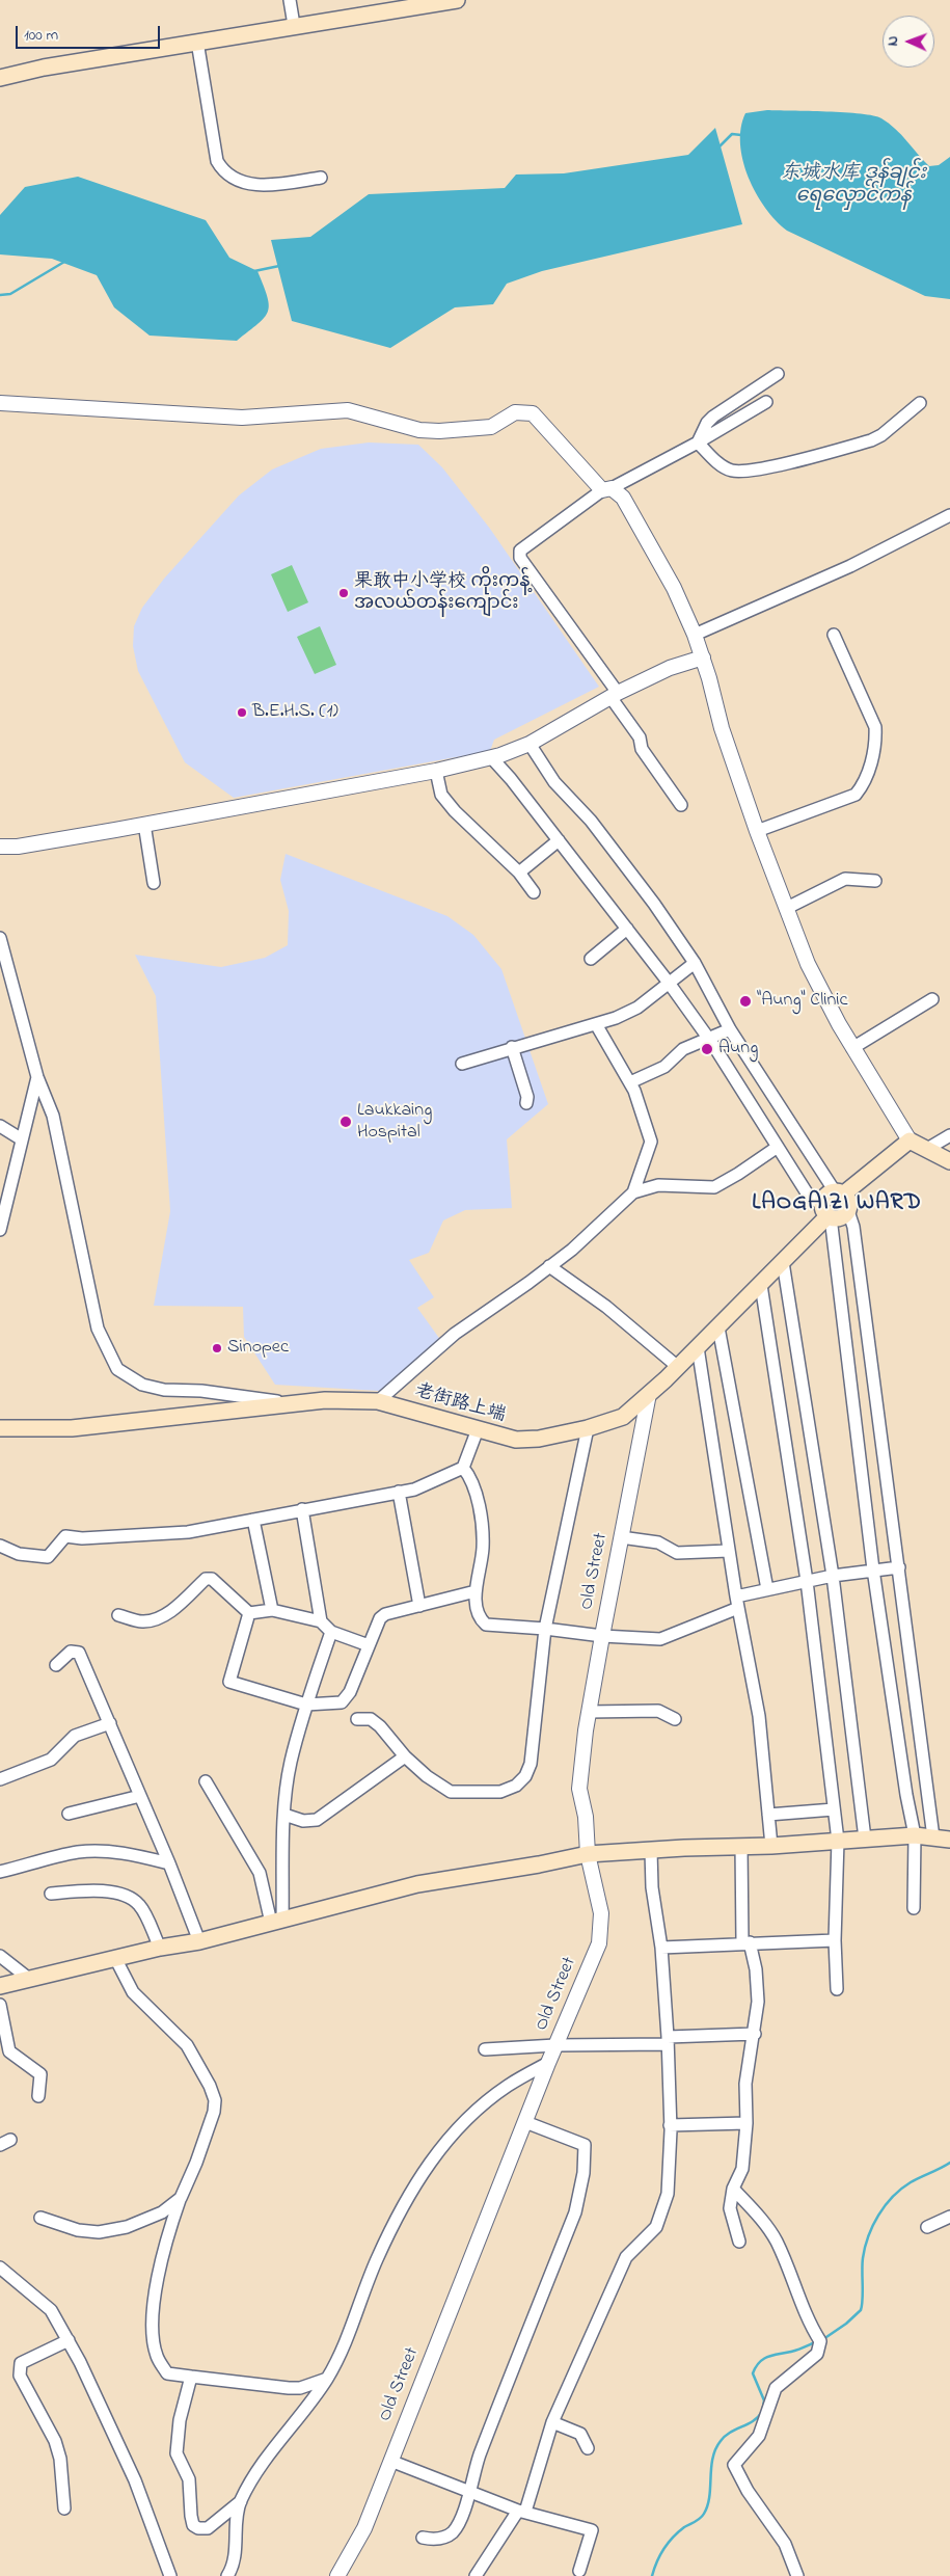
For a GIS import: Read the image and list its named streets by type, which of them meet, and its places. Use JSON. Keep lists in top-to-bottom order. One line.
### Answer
{"streets":{"main road":["老街路上端"],"street":["Old Street"]},"crossings":[["老街路上端","Old Street"]],"districts":["LAOGAIZI WARD"],"water":["东城水库 ဒွန်ချင်း ရေလှောင်ကန်"],"places":["果敢中小学校 ကိုးကန့် အလယ်တန်းကျောင်း","B.E.H.S. (1)","\"Aung\" Clinic","Aung","Laukkaing Hospital","Sinopec"],"scale_bar":"100 m","north":"left"}
